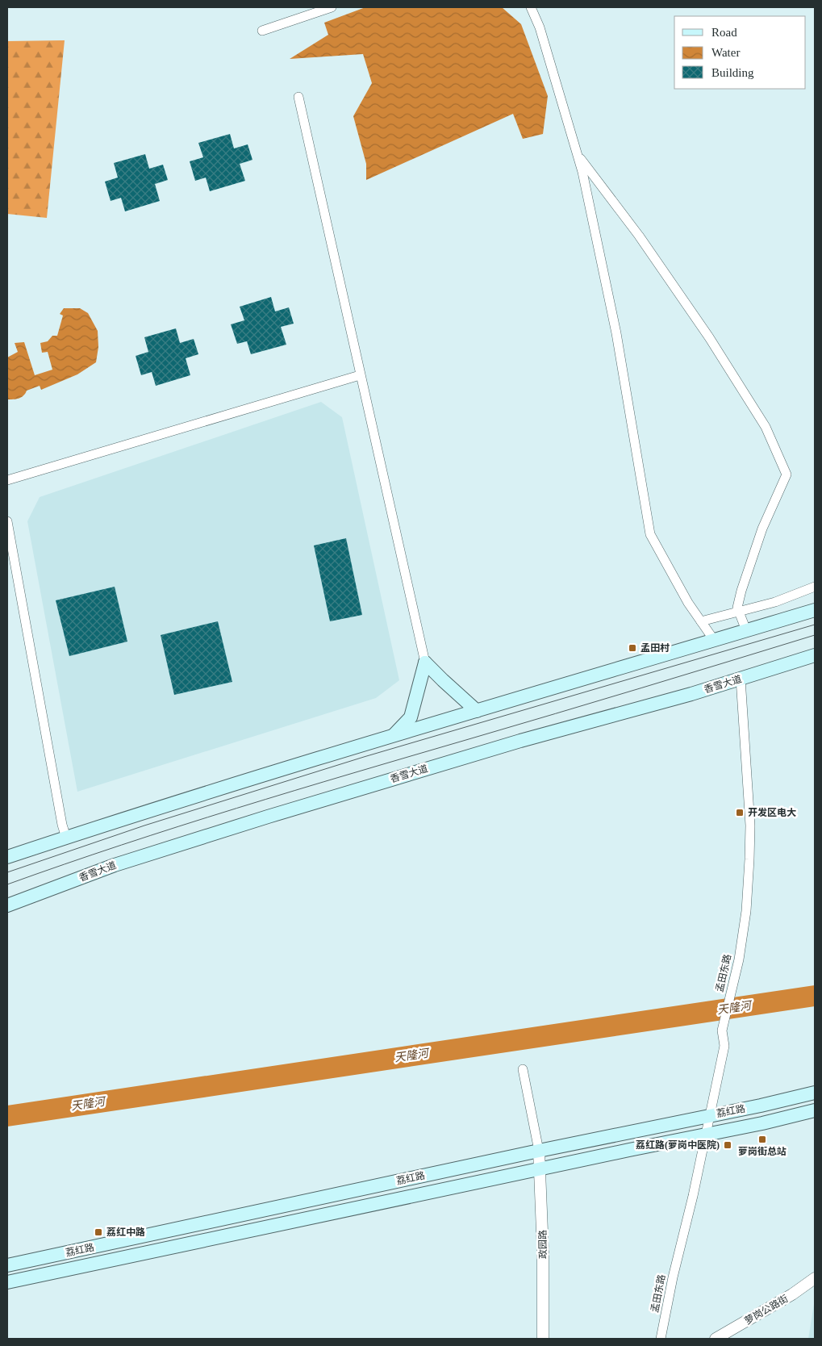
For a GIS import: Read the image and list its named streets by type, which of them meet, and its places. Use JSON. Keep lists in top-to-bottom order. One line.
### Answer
{"streets":{"main road":["香雪大道","荔红路"],"street":["孟田东路","政园路","萝岗公路街"]},"crossings":[["香雪大道","孟田东路"],["孟田东路","荔红路"],["荔红路","政园路"]],"water":["天隆河"],"places":{"transit":["孟田村","开发区电大","萝岗街总站","荔红路(萝岗中医院)","荔红中路"]},"legend":["Road","Water","Building"]}
